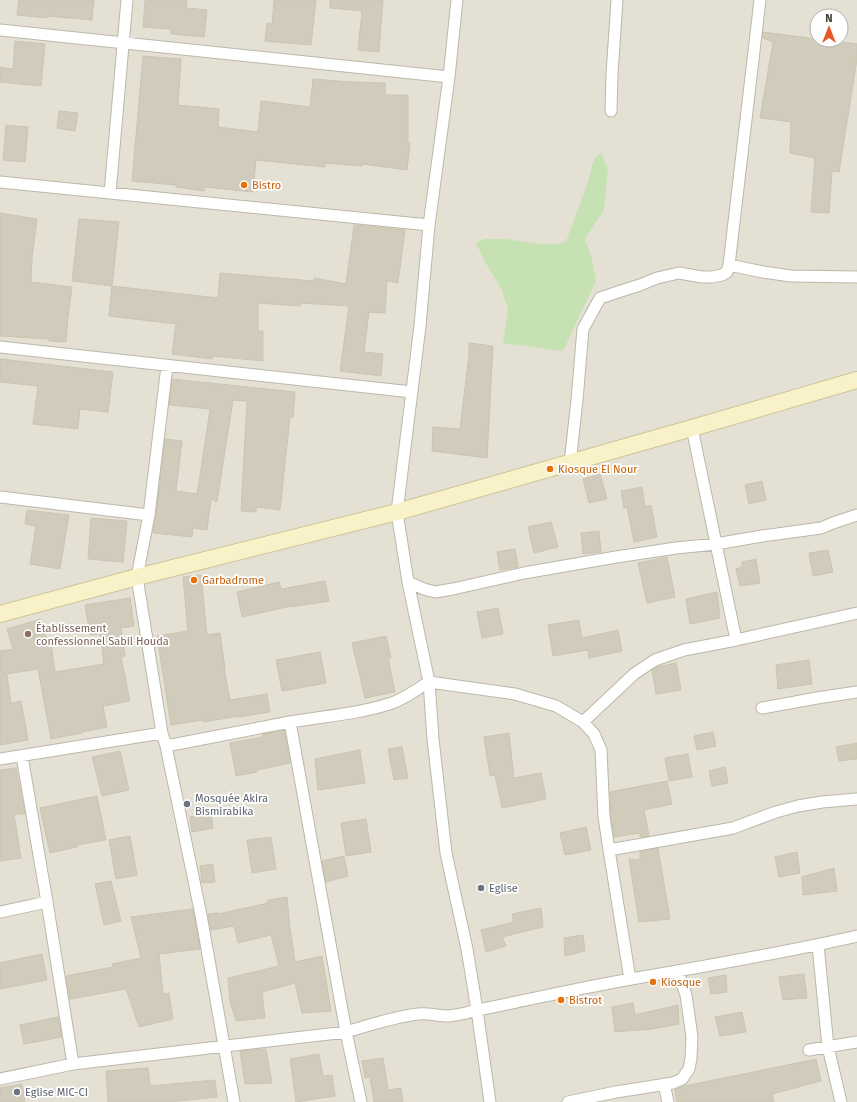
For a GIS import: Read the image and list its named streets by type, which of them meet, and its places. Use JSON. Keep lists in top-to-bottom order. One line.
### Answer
{"places":["Bistro","Kiosque El Nour","Garbadrome","Établissement confessionnel Sabil Houda","Mosquée Akira Bismirabika","Eglise","Kiosque","Bistrot","Eglise MIC-CI"],"north":"top"}
